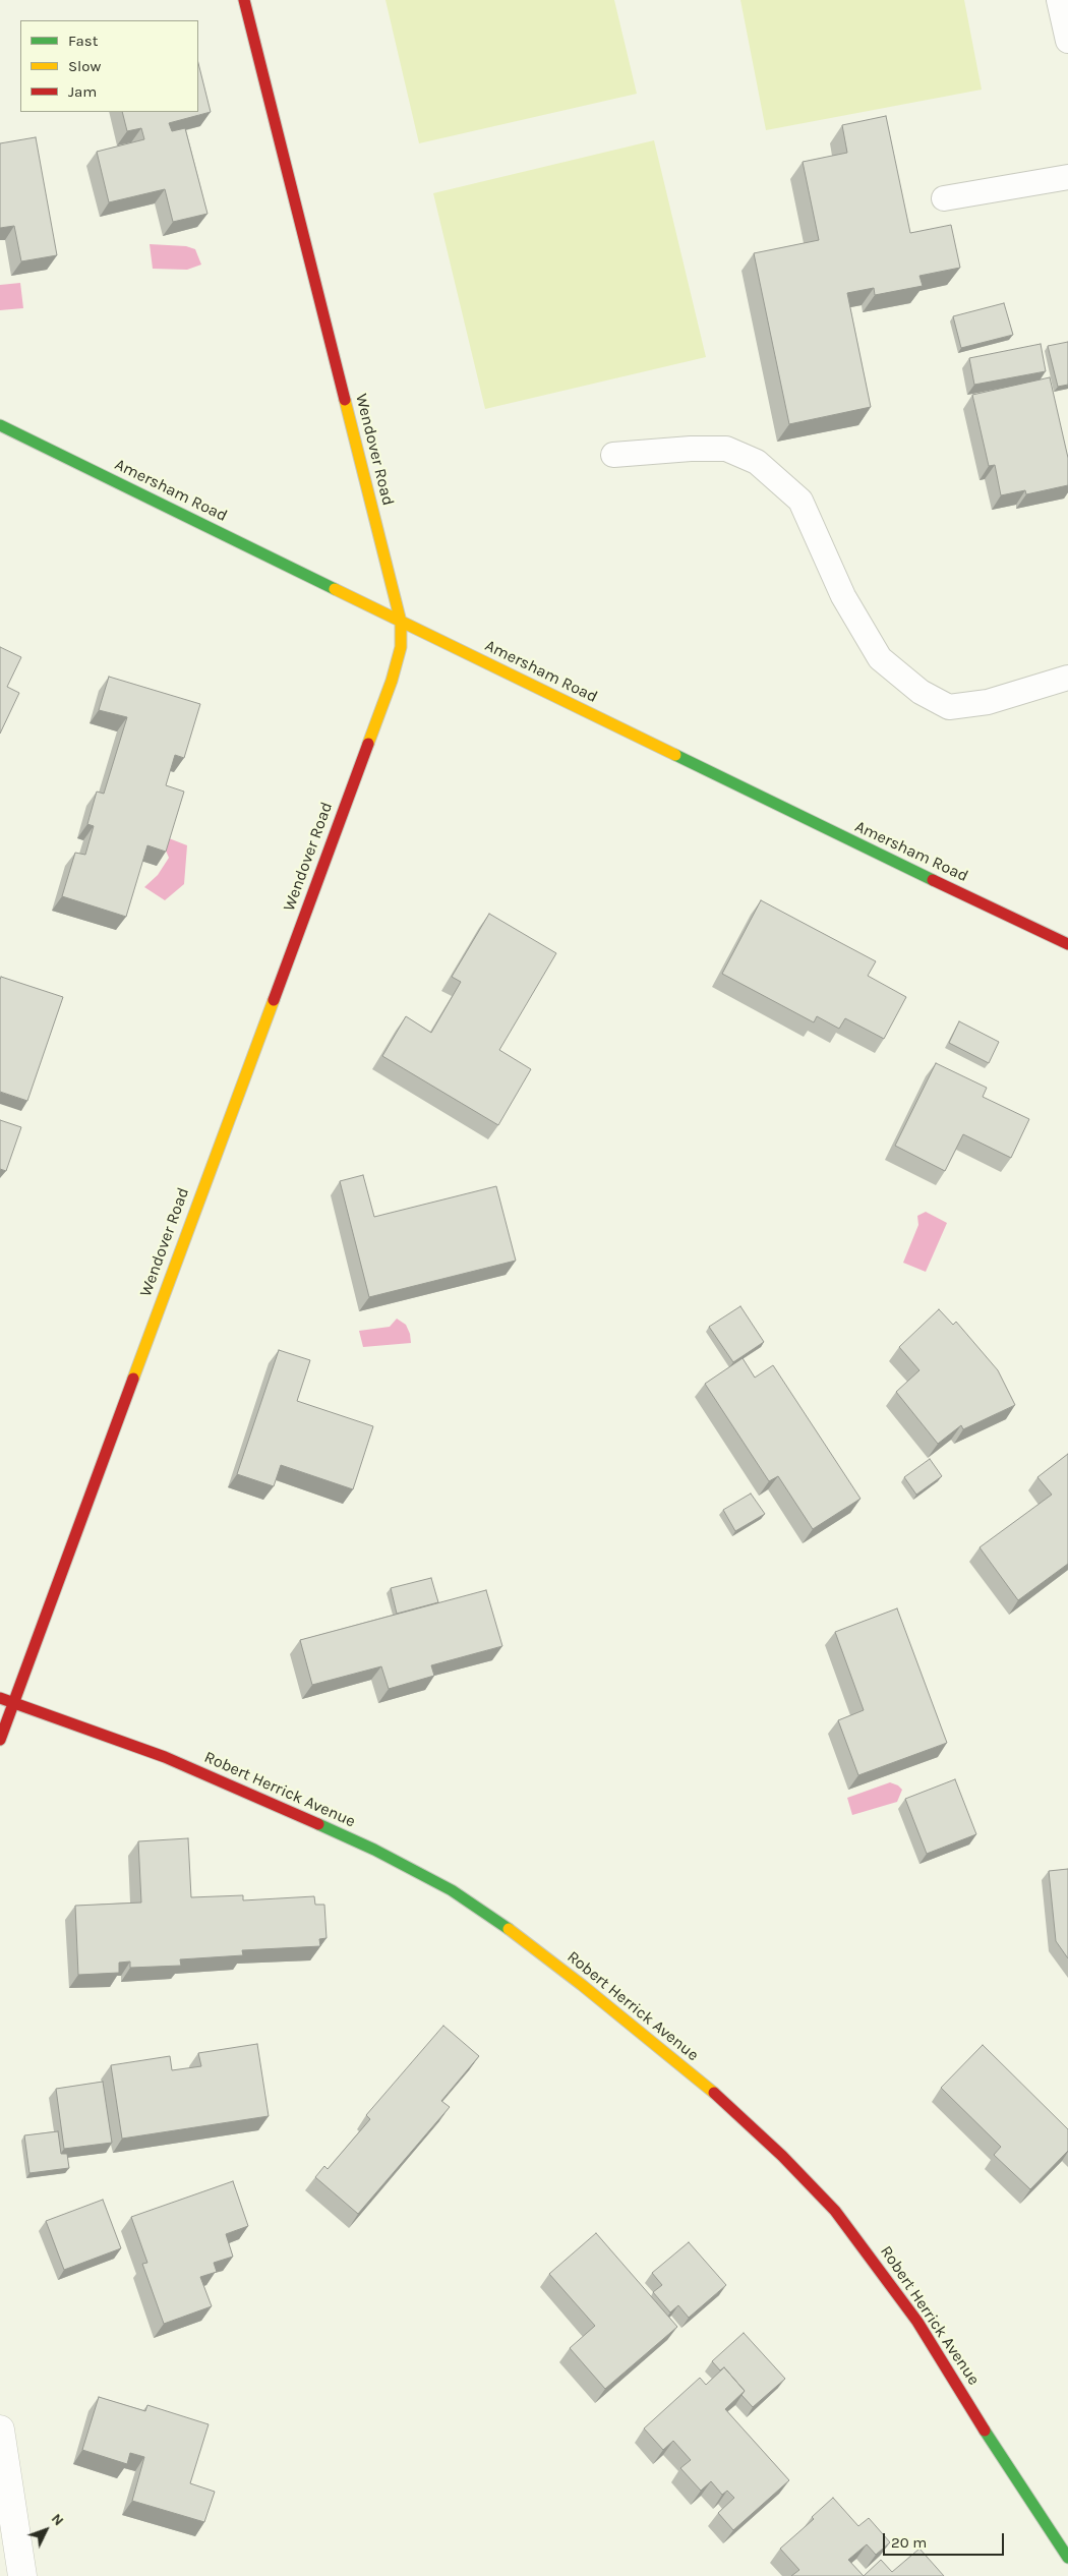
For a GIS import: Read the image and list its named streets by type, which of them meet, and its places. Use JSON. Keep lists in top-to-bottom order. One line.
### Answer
{"streets":{"street":["Wendover Road","Amersham Road","Robert Herrick Avenue"]},"crossings":[["Wendover Road","Amersham Road"],["Wendover Road","Robert Herrick Avenue"]],"legend":["Fast","Slow","Jam"],"scale_bar":"20 m","north":"top right"}
